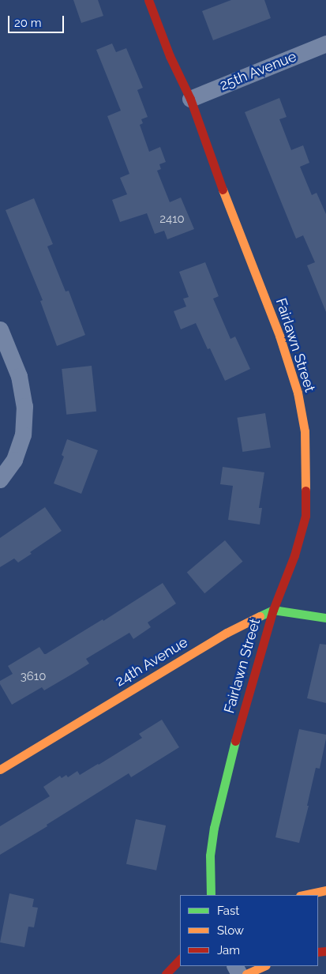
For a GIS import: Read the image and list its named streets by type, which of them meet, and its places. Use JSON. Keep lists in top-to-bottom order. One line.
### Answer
{"streets":{"street":["25th Avenue","Fairlawn Street","24th Avenue"]},"crossings":[["25th Avenue","Fairlawn Street"],["Fairlawn Street","24th Avenue"]],"house_numbers":["2410","3610"],"legend":["Fast","Slow","Jam"],"scale_bar":"20 m"}
